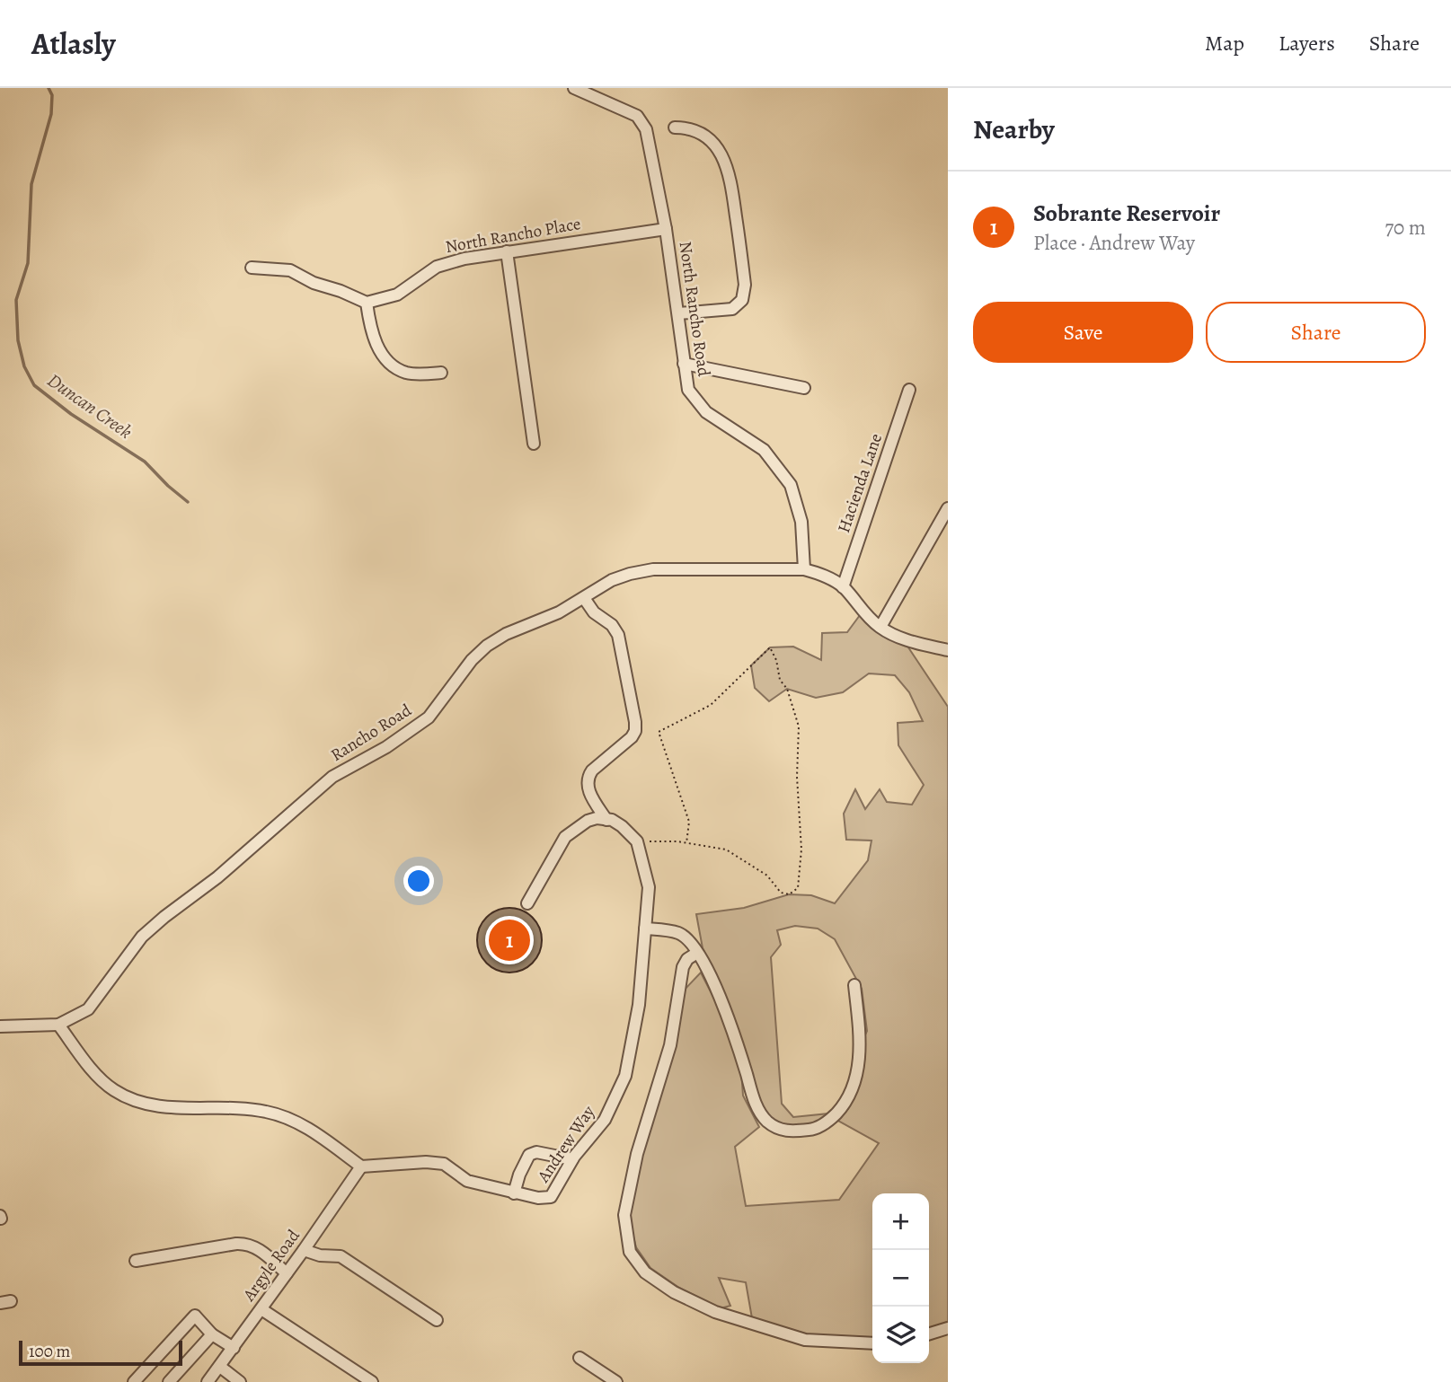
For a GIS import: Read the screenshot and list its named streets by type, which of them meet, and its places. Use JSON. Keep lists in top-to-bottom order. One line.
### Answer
{"streets":{"street":["North Rancho Place","North Rancho Road","Hacienda Lane","Rancho Road","Andrew Way","Argyle Road"]},"crossings":[["North Rancho Place","North Rancho Road"],["North Rancho Road","Rancho Road"],["Andrew Way","Argyle Road"]],"water":["Duncan Creek"],"scale_bar":"100 m","page":{"header":"Atlasly","nav":["Map","Layers","Share"],"heading":"Nearby","list":[{"mark":"1","name":"Sobrante Reservoir","note":"Place · Andrew Way","value":"70 m"}],"buttons":["Save","Share"],"pins":"1","map_buttons":["+","−"],"scale":"100 m"}}
